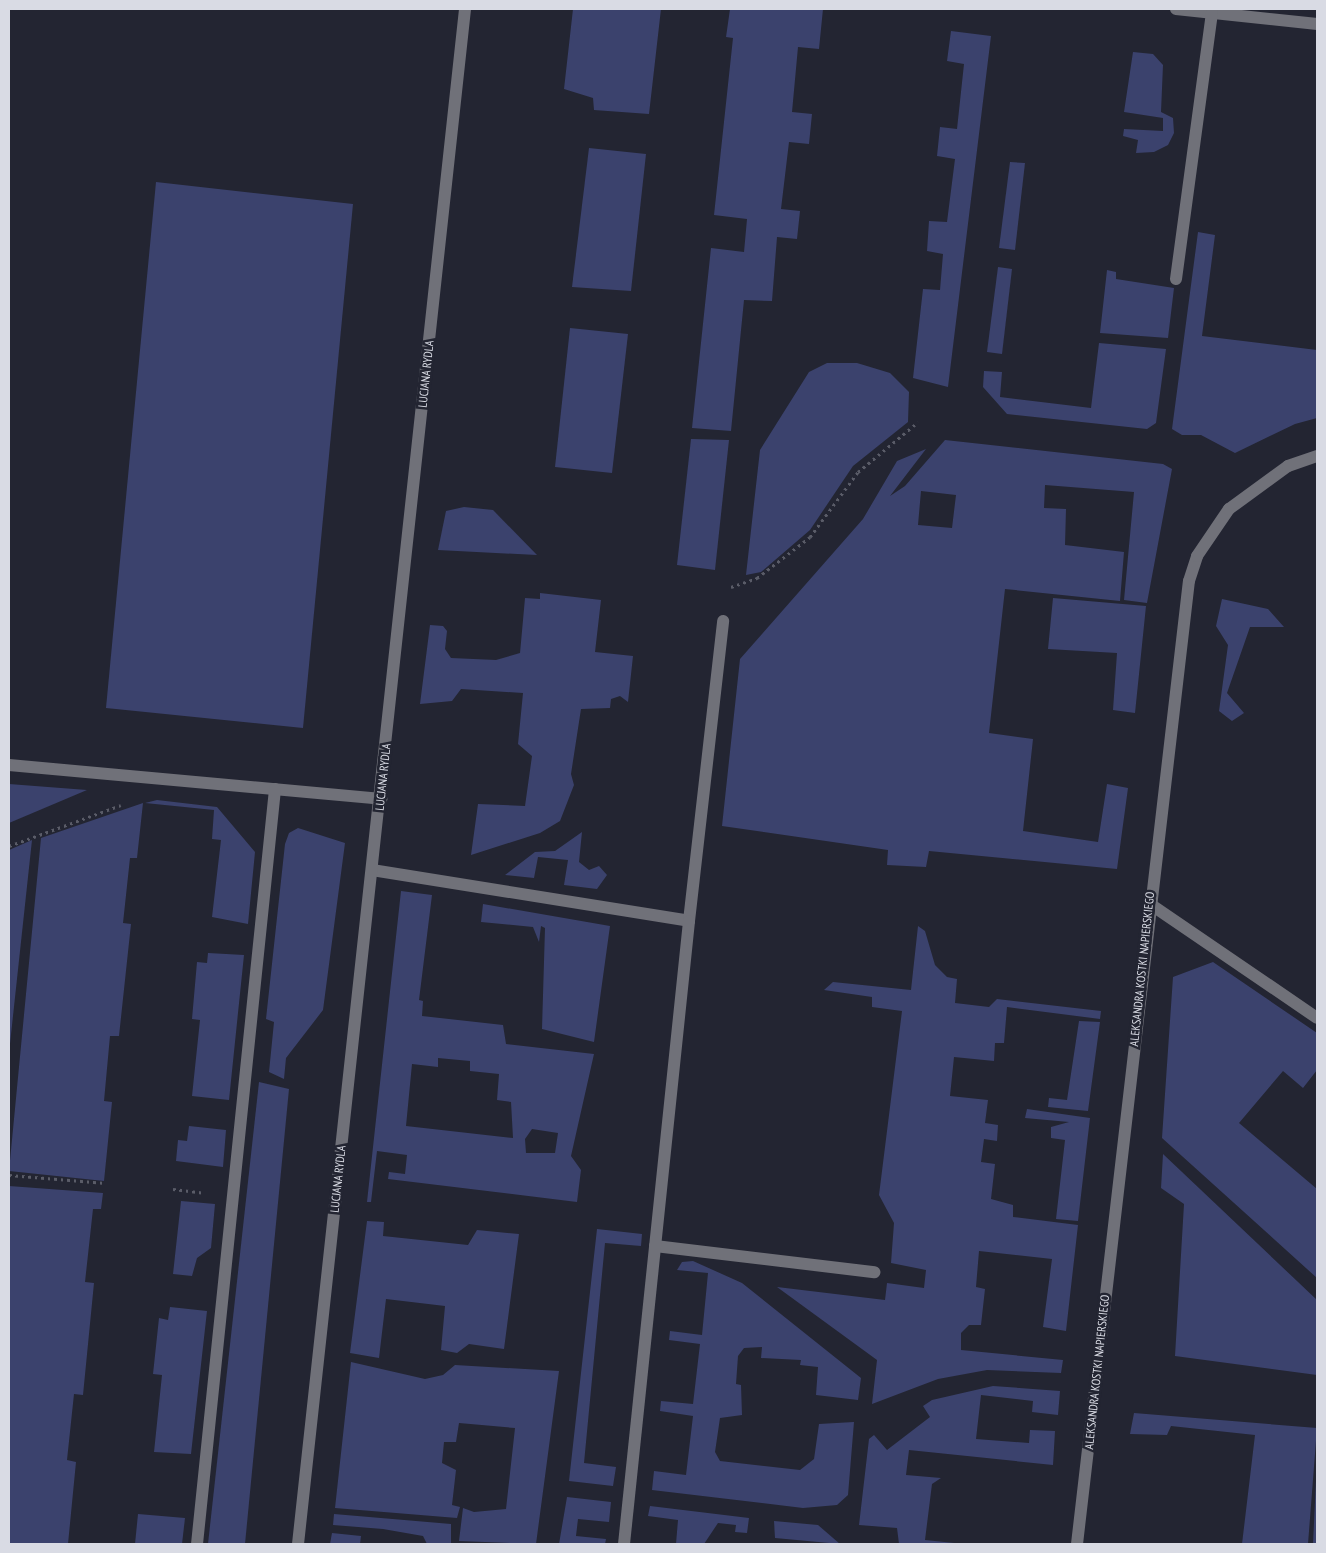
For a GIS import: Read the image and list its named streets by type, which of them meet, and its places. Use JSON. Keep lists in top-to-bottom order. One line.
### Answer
{"streets":{"street":["LUCJANA RYDLA","ALEKSANDRA KOSTKI NAPIERSKIEGO"]}}
